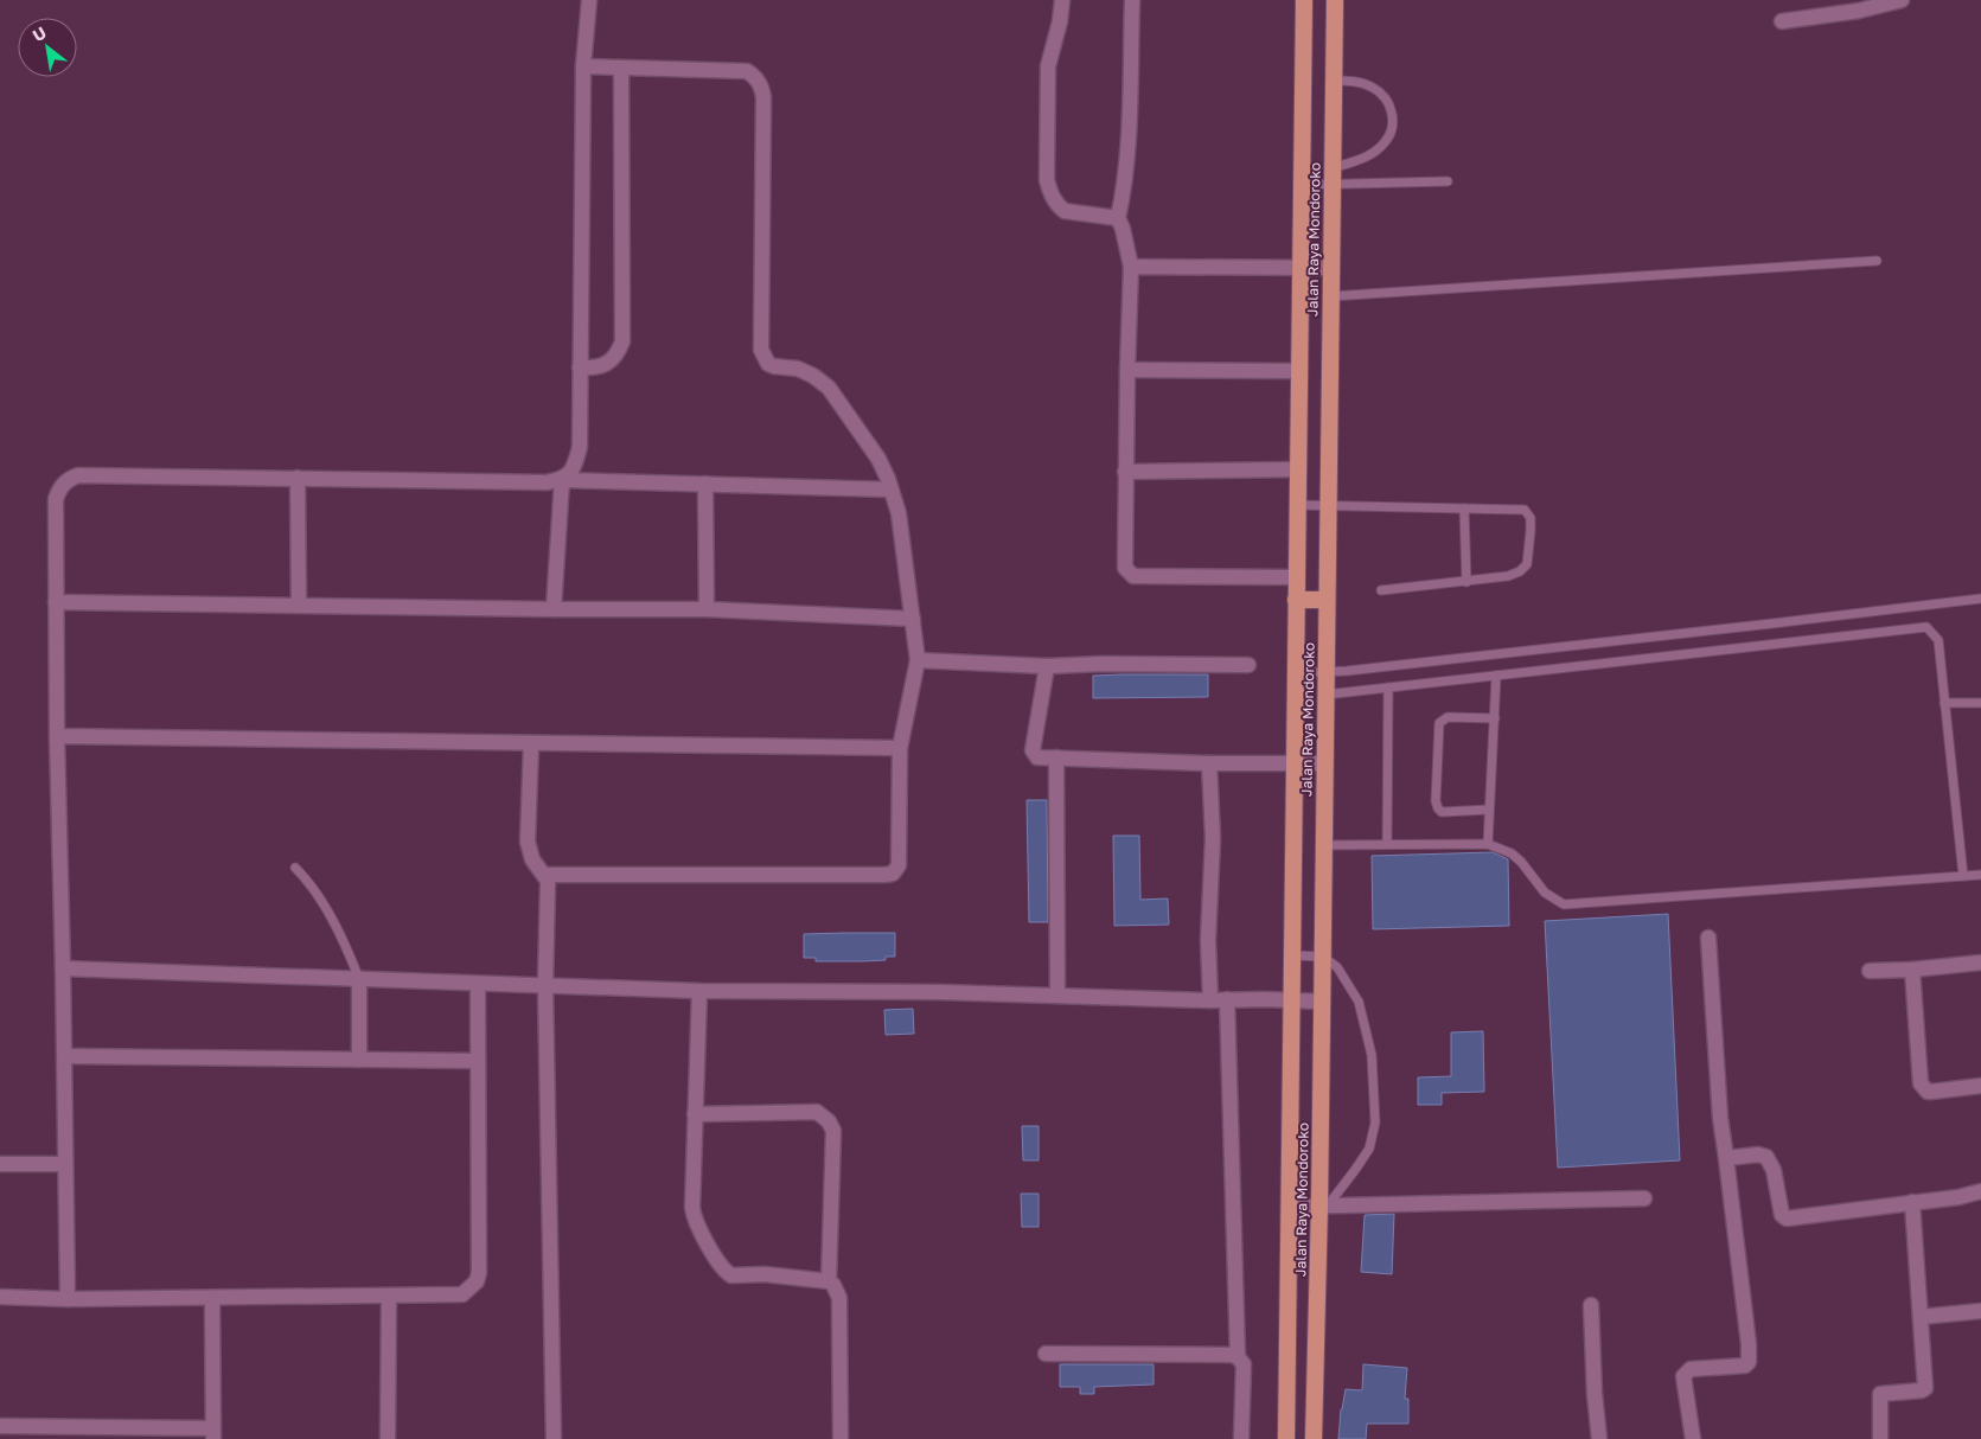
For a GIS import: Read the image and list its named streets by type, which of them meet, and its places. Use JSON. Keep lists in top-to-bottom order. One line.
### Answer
{"streets":{"highway":["Jalan Raya Mondoroko"]},"north":"top left"}
